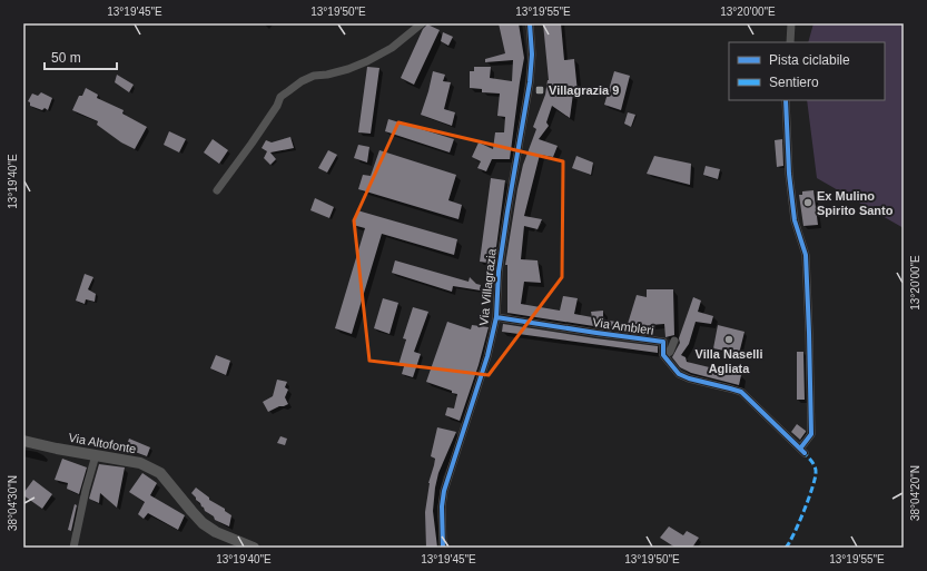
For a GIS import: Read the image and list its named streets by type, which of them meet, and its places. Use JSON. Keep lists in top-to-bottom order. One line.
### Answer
{"streets":{"main road":["Via Altofonte"],"street":["Via Villagrazia","Via Ambleri"]},"crossings":[["Via Villagrazia","Via Ambleri"]],"places":{"transit":["Villagrazia 9"],"other":["Ex Mulino Spirito Santo","Villa Naselli Agliata"]},"legend":["Pista ciclabile","Sentiero"],"scale_bar":"50 m","coordinates":["13°19'45\"E","13°19'50\"E","13°19'55\"E","13°20'00\"E","13°19'40\"E","38°04'20\"N","38°04'30\"N"]}
